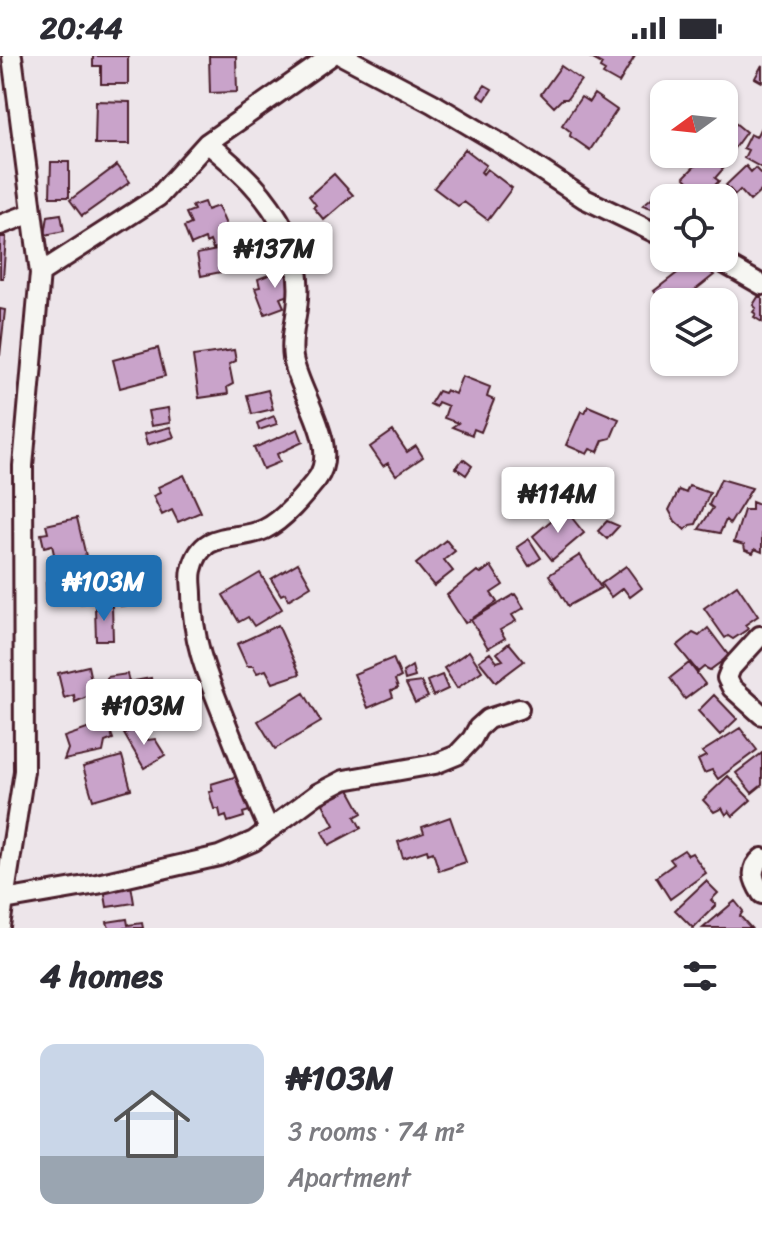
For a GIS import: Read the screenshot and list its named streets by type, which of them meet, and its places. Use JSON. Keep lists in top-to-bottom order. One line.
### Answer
{"north":"left","page":{"status":"20:44","price":["₦137M","₦114M","₦103M","₦103M"],"heading":"4 homes","list":[{"name":"₦103M","note":"3 rooms · 74 m² · Apartment"}]}}
